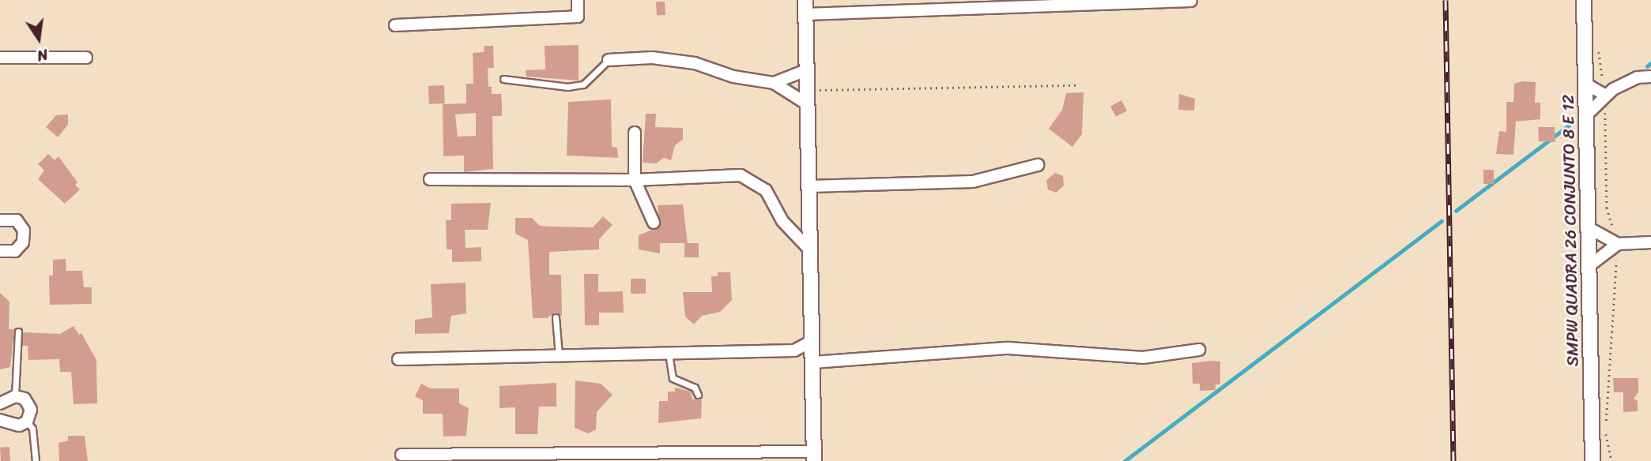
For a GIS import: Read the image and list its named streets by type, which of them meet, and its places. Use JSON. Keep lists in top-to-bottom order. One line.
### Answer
{"streets":{"street":["SMPW QUADRA 26 CONJUNTO 8 E 12"]},"north":"bottom"}
